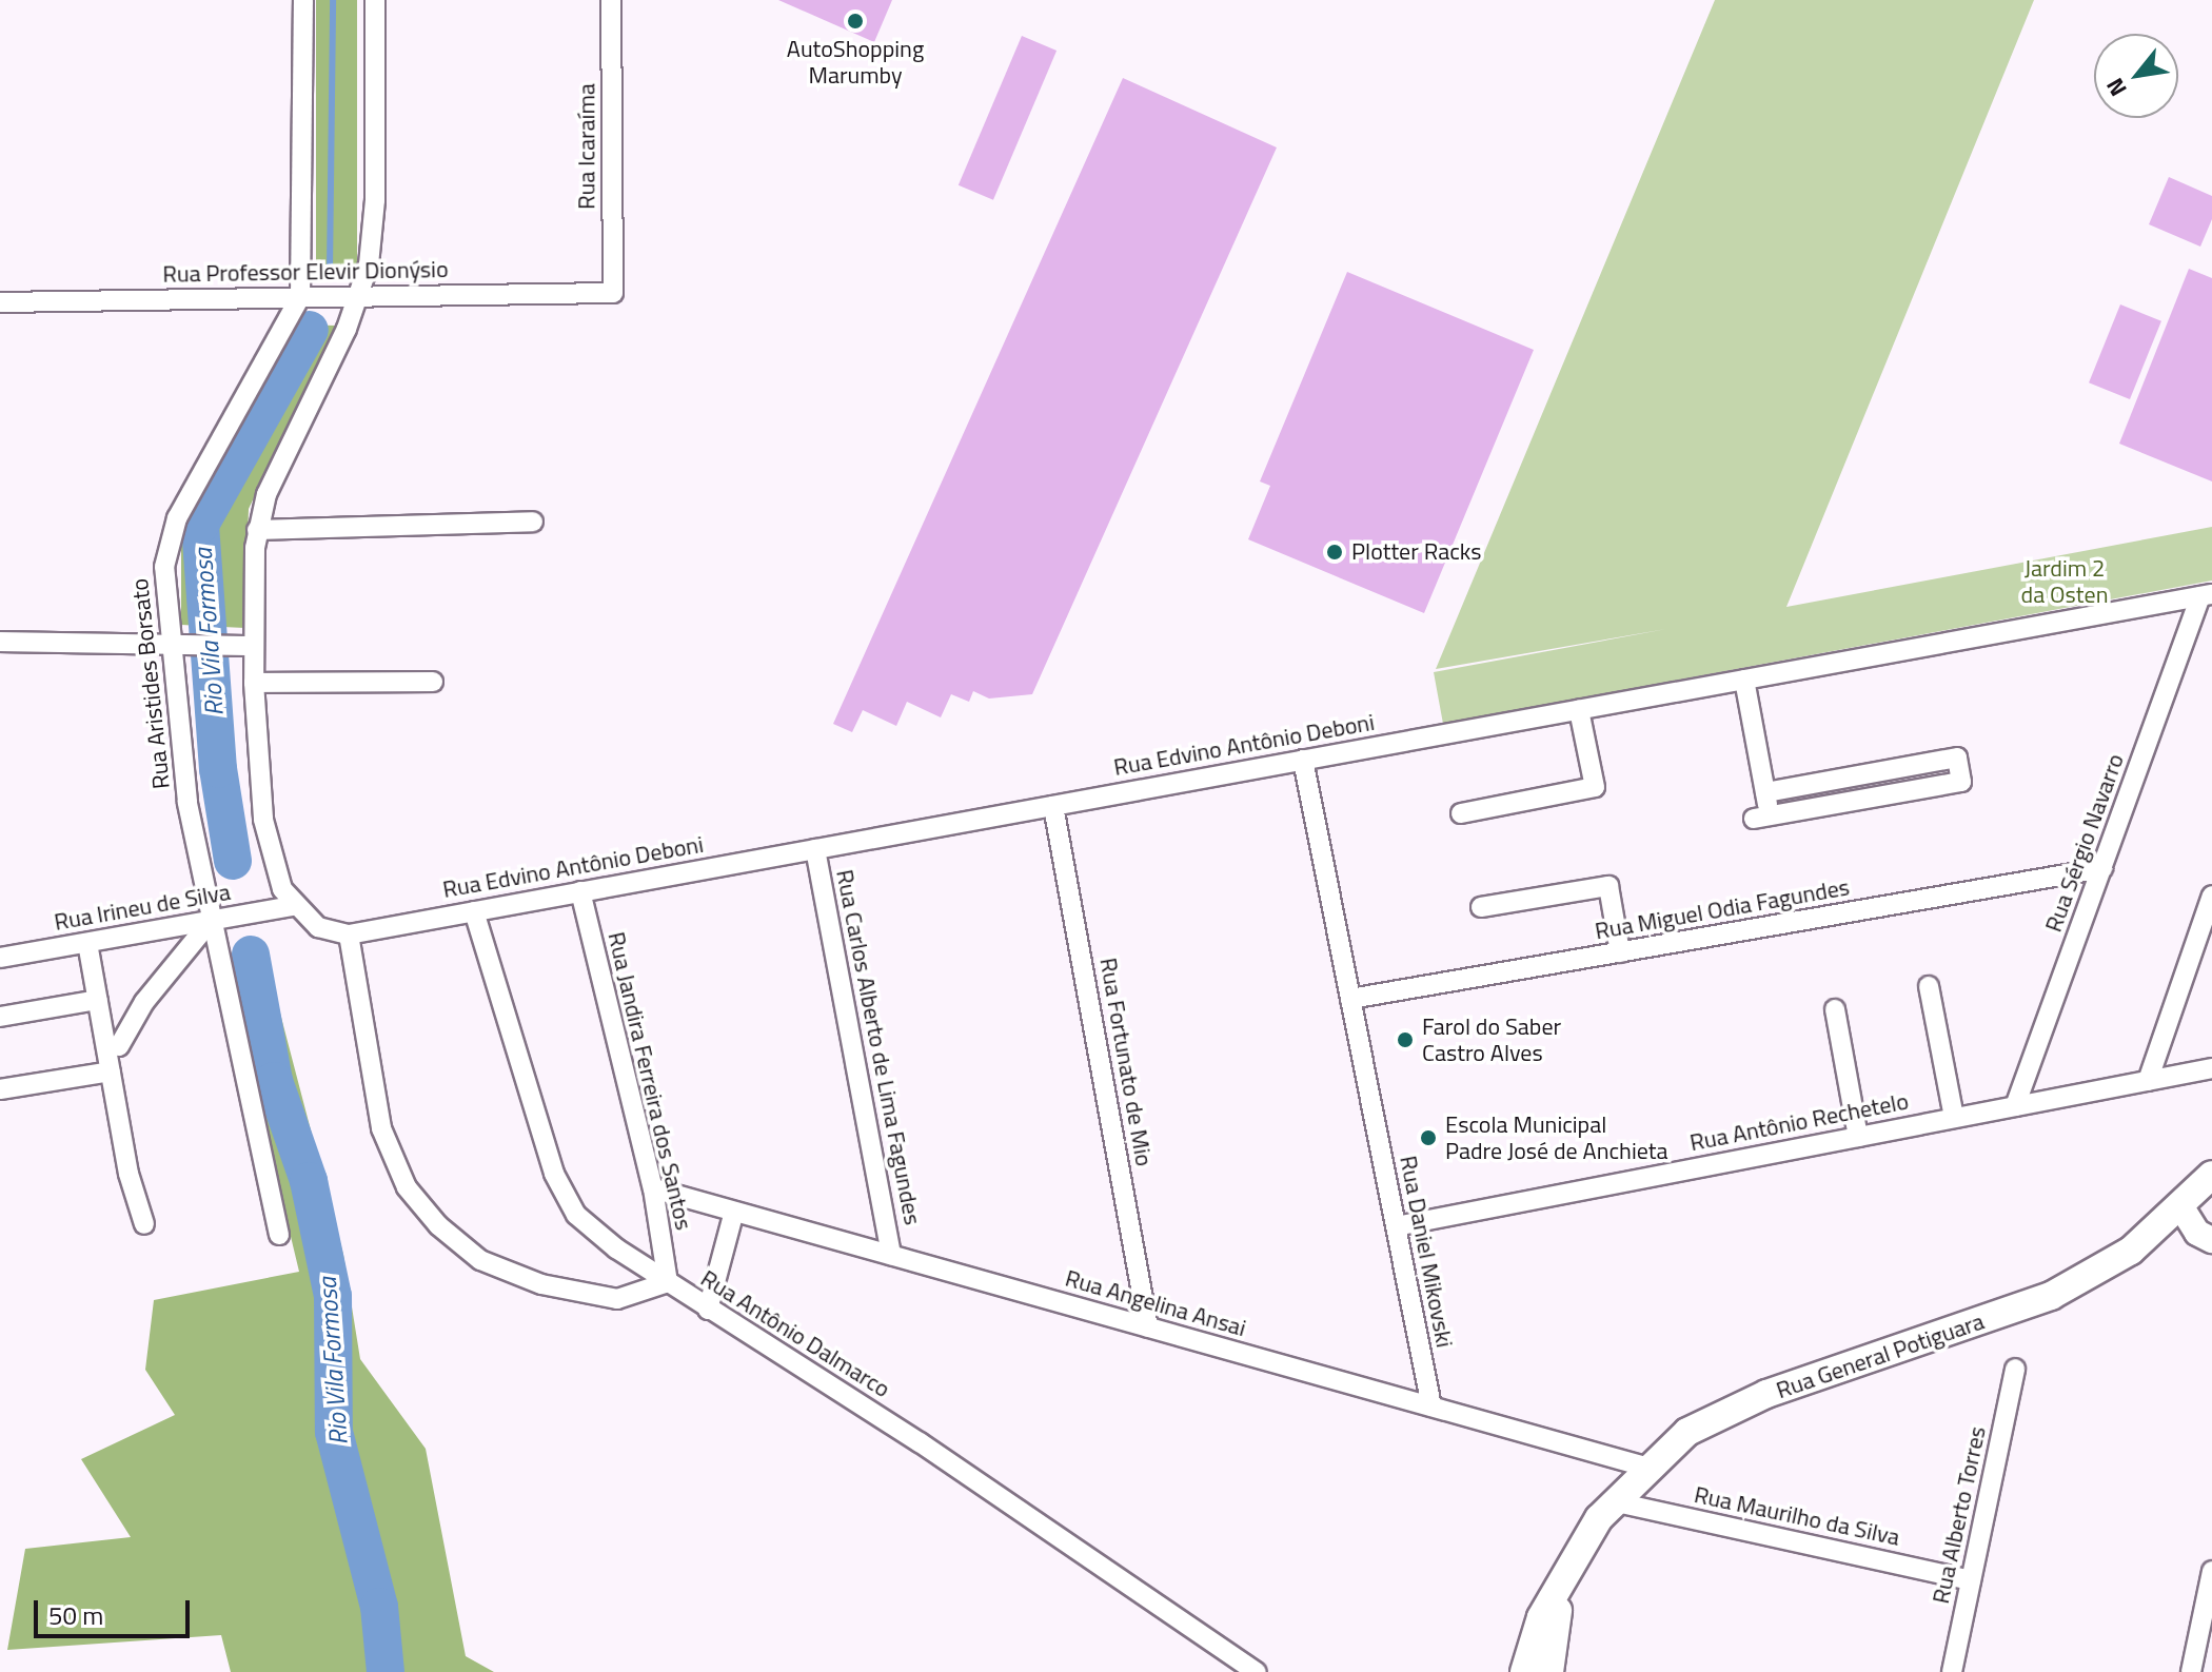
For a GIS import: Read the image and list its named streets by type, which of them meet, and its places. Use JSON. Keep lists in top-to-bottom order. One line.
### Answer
{"streets":{"main road":["Rua General Potiguara"],"street":["Rua Icaraíma","Rua Professor Elevir Dionýsio","Rua Aristides Borsato","Rua Edvino Antônio Deboni","Rua Sérgio Navarro","Rua Irineu de Silva","Rua Miguel Odia Fagundes","Rua Carlos Alberto de Lima Fagundes","Rua Fortunato de Mio","Rua Jandira Ferreira dos Santos","Rua Antônio Rechetelo","Rua Daniel Mikovski","Rua Angelina Ansai","Rua Antônio Dalmarco","Rua Alberto Torres","Rua Maurilho da Silva"]},"crossings":[["Rua Icaraíma","Rua Professor Elevir Dionýsio"],["Rua Professor Elevir Dionýsio","Rua Aristides Borsato"],["Rua Aristides Borsato","Rua Irineu de Silva"],["Rua Edvino Antônio Deboni","Rua Sérgio Navarro"],["Rua Edvino Antônio Deboni","Rua Carlos Alberto de Lima Fagundes"],["Rua Edvino Antônio Deboni","Rua Fortunato de Mio"],["Rua Edvino Antônio Deboni","Rua Jandira Ferreira dos Santos"],["Rua Edvino Antônio Deboni","Rua Daniel Mikovski"],["Rua Edvino Antônio Deboni","Rua Antônio Dalmarco"],["Rua Sérgio Navarro","Rua Miguel Odia Fagundes"],["Rua Sérgio Navarro","Rua Antônio Rechetelo"],["Rua Miguel Odia Fagundes","Rua Daniel Mikovski"],["Rua Carlos Alberto de Lima Fagundes","Rua Angelina Ansai"],["Rua Fortunato de Mio","Rua Angelina Ansai"],["Rua Jandira Ferreira dos Santos","Rua Angelina Ansai"],["Rua Jandira Ferreira dos Santos","Rua Antônio Dalmarco"],["Rua Antônio Rechetelo","Rua Daniel Mikovski"],["Rua Daniel Mikovski","Rua Angelina Ansai"],["Rua Angelina Ansai","Rua General Potiguara"],["Rua General Potiguara","Rua Maurilho da Silva"],["Rua Alberto Torres","Rua Maurilho da Silva"]],"water":["Rio Vila Formosa"],"parks":["Jardim 2 da Osten"],"places":["AutoShopping Marumby","Plotter Racks","Farol do Saber Castro Alves","Escola Municipal Padre José de Anchieta"],"scale_bar":"50 m","north":"bottom left"}
